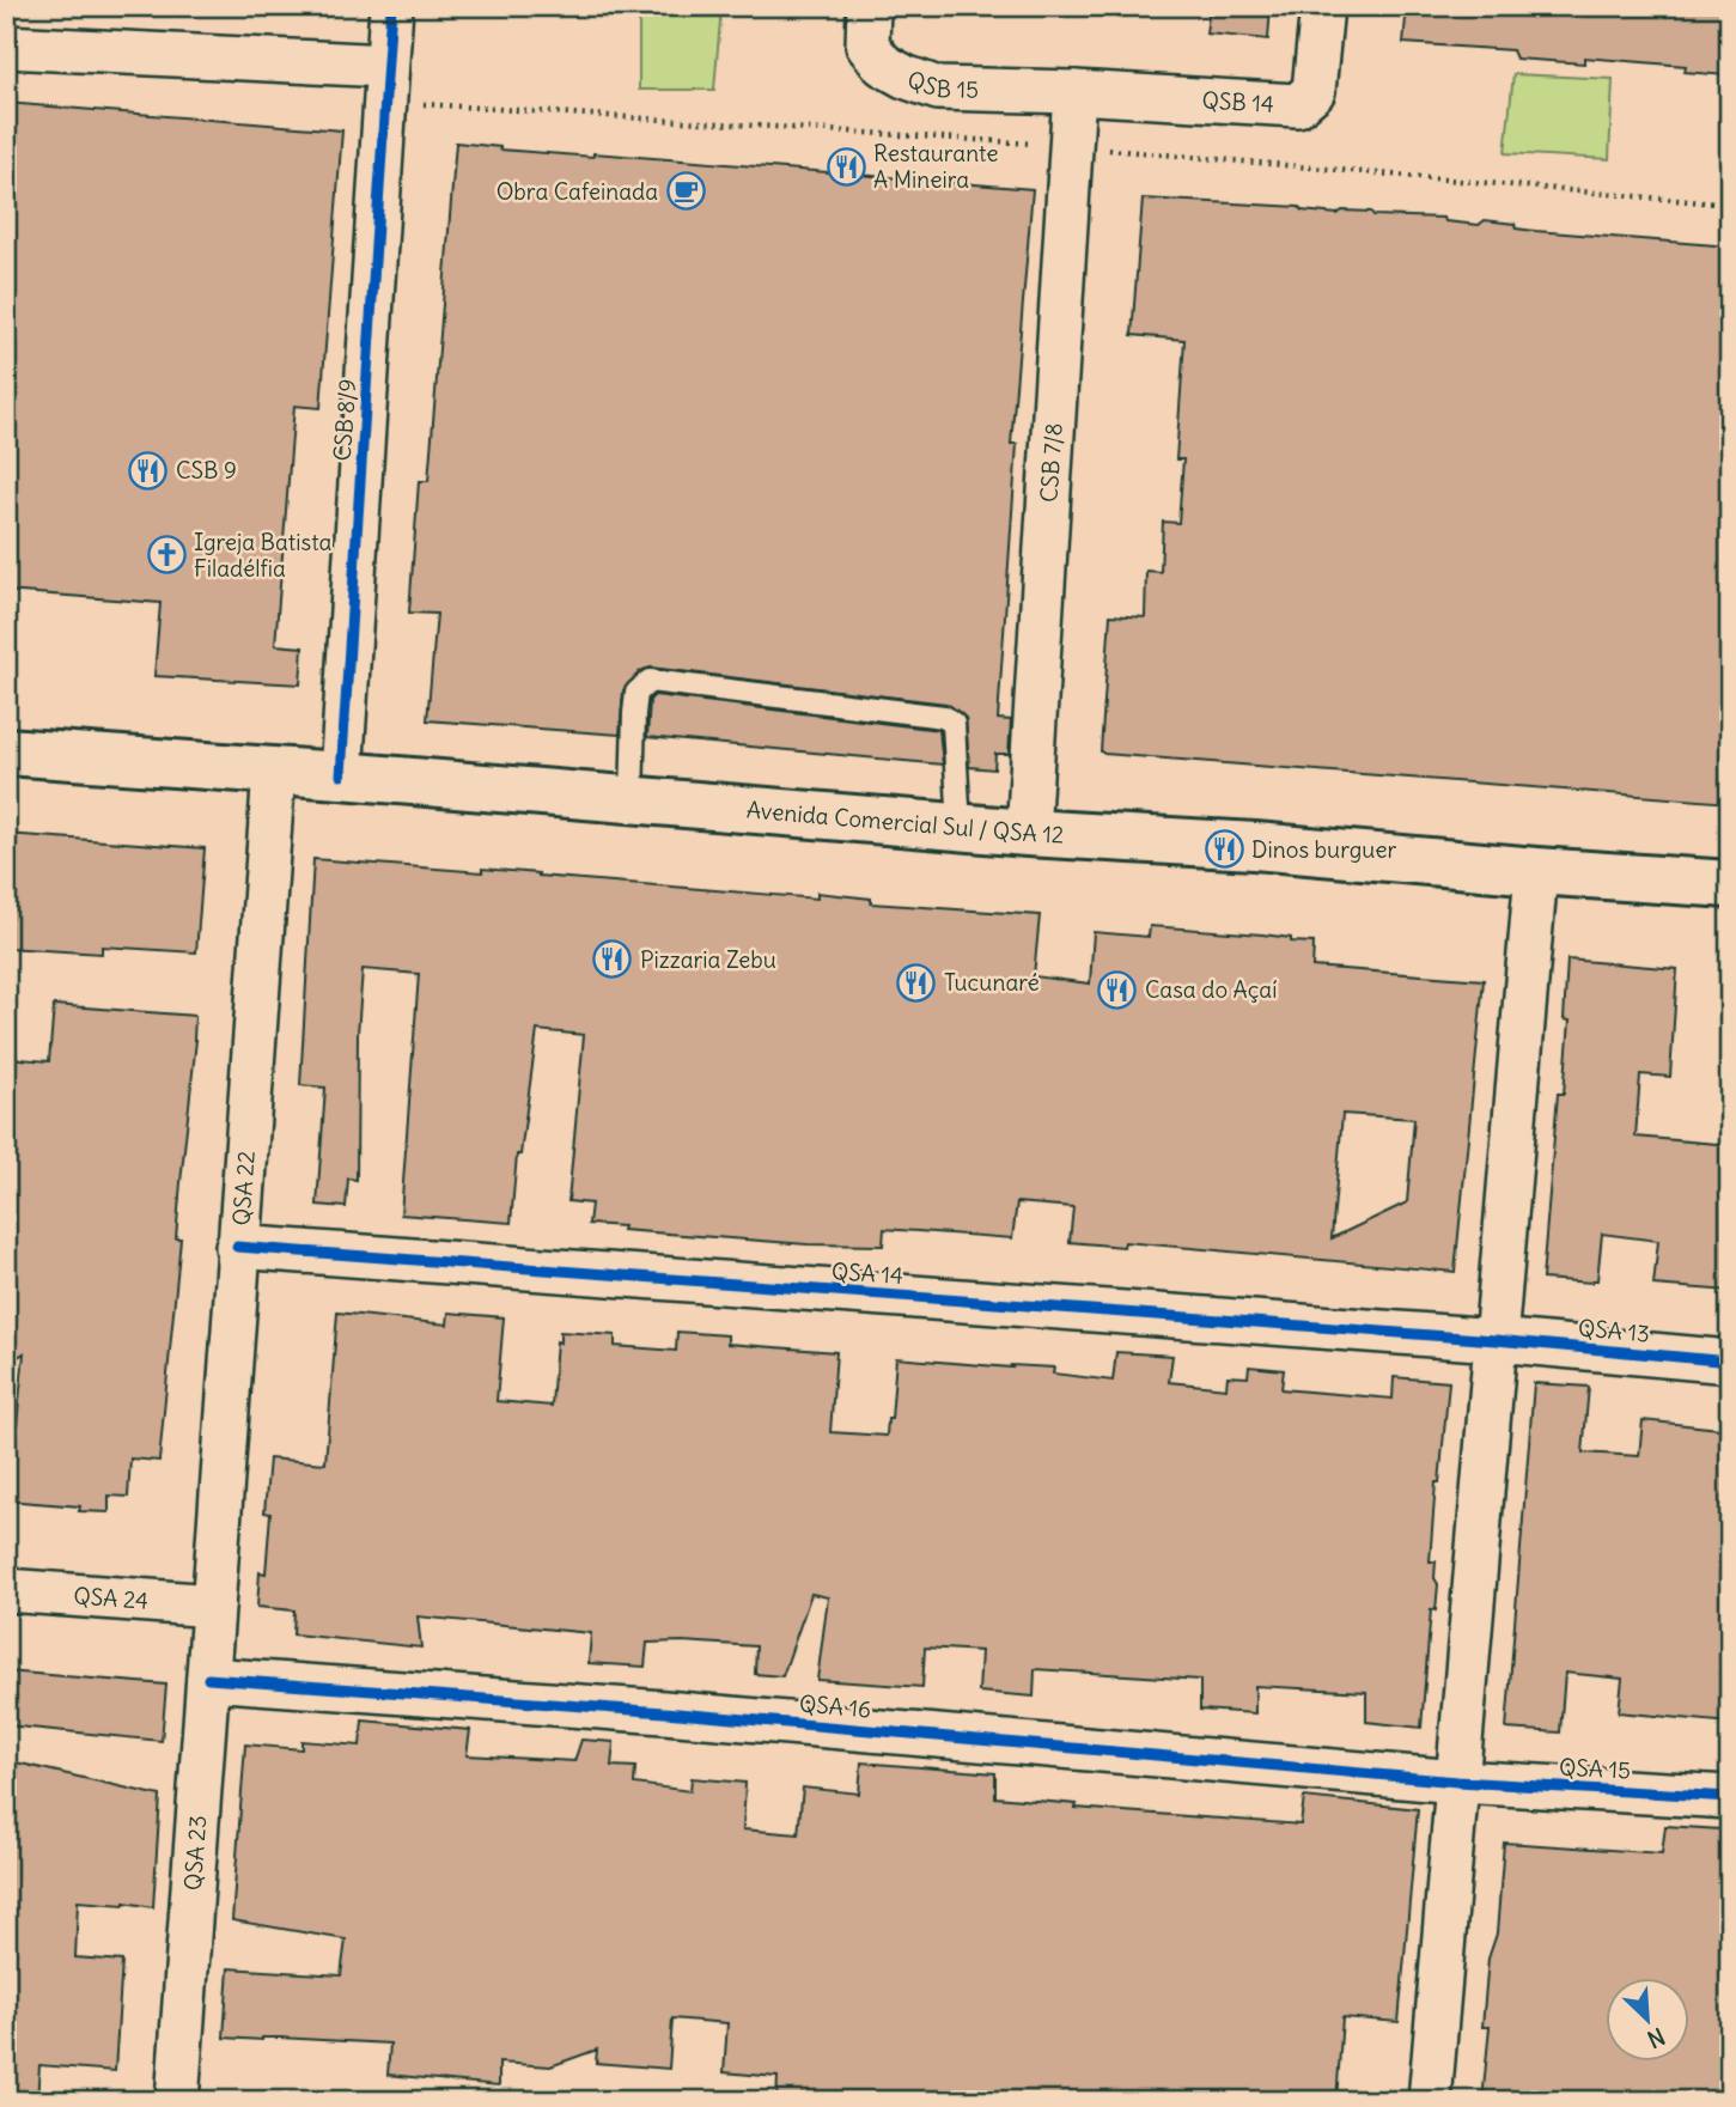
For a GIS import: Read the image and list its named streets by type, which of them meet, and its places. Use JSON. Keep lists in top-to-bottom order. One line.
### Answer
{"streets":{"main road":["Avenida Comercial Sul / QSA 12"],"street":["QSB 15","QSB 14","CSB 8/9","CSB 7/8","QSA 22","QSA 14","QSA 13","QSA 24","QSA 16","QSA 15","QSA 23"]},"crossings":[["QSB 15","QSB 14"],["QSB 15","CSB 7/8"],["QSB 14","CSB 7/8"],["CSB 8/9","Avenida Comercial Sul / QSA 12"],["CSB 7/8","Avenida Comercial Sul / QSA 12"],["Avenida Comercial Sul / QSA 12","QSA 22"],["QSA 22","QSA 14"],["QSA 22","QSA 24"],["QSA 22","QSA 23"],["QSA 14","QSA 13"],["QSA 24","QSA 23"],["QSA 16","QSA 15"],["QSA 16","QSA 23"]],"places":{"restaurant":["Restaurante A Mineira","CSB 9","Dinos burguer","Pizzaria Zebu","Tucunaré","Casa do Açaí"],"cafe":["Obra Cafeinada"],"church":["Igreja Batista Filadélfia"]},"north":"bottom right"}
